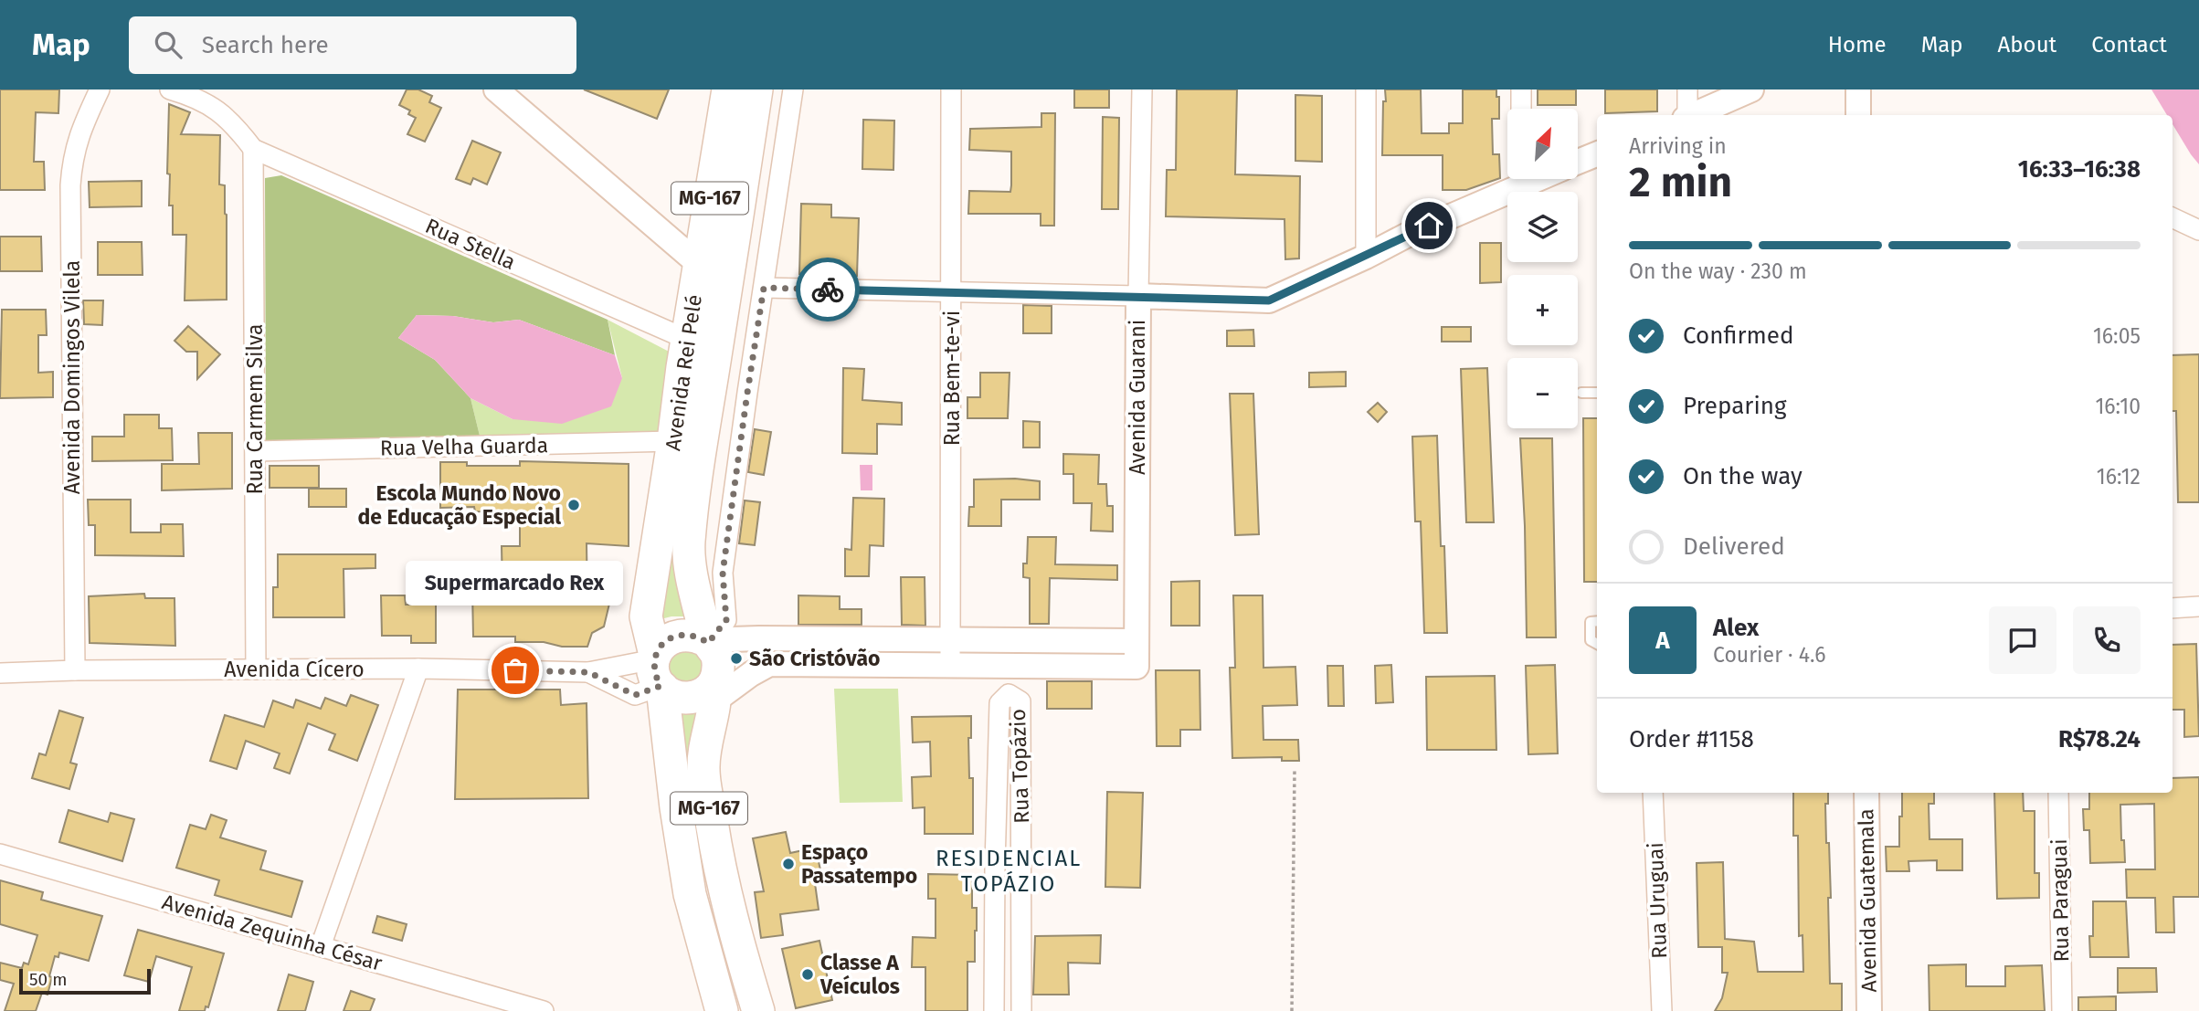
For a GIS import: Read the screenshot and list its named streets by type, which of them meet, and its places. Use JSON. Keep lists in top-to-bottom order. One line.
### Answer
{"streets":{"main road":["MG-167","Avenida Rei Pelé"],"street":["Rua Stella","Avenida Domingos Vilela","Rua Bem-te-vi","Avenida Guarani","Rua Carmem Silva","Rua Velha Guarda","Avenida Cícero","Rua Topázio","Rua Uruguai","Avenida Guatemala","Rua Paraguai","Avenida Zequinha César"]},"crossings":[["Rua Stella","Avenida Rei Pelé"],["Rua Stella","Rua Carmem Silva"],["Avenida Rei Pelé","Rua Velha Guarda"],["Avenida Rei Pelé","Avenida Cícero"],["Avenida Domingos Vilela","Avenida Cícero"],["Rua Bem-te-vi","Avenida Guarani"],["Rua Carmem Silva","Rua Velha Guarda"],["Rua Carmem Silva","Avenida Cícero"]],"districts":["RESIDENCIAL TOPÁZIO"],"places":["Escola Mundo Novo de Educação Especial","São Cristóvão","Supermarcado Rex","Espaço Passatempo","Classe A Veículos"],"scale_bar":"50 m","north":"top right","page":{"header":"Map","search":"Search here","nav":["Home","Map","About","Contact"],"map_buttons":["+","−"],"heading":["2 min","Arriving in","16:33–16:38"],"panel":["Alex","Courier · 4.6","Order #1158","R$78.24"],"bar":"On the way · 230 m","list":[["Confirmed","16:05"],["Preparing","16:10"],["On the way","16:12"],"Delivered"],"bubble":"Supermarcado Rex","round":"A","scale":"50 m"}}
